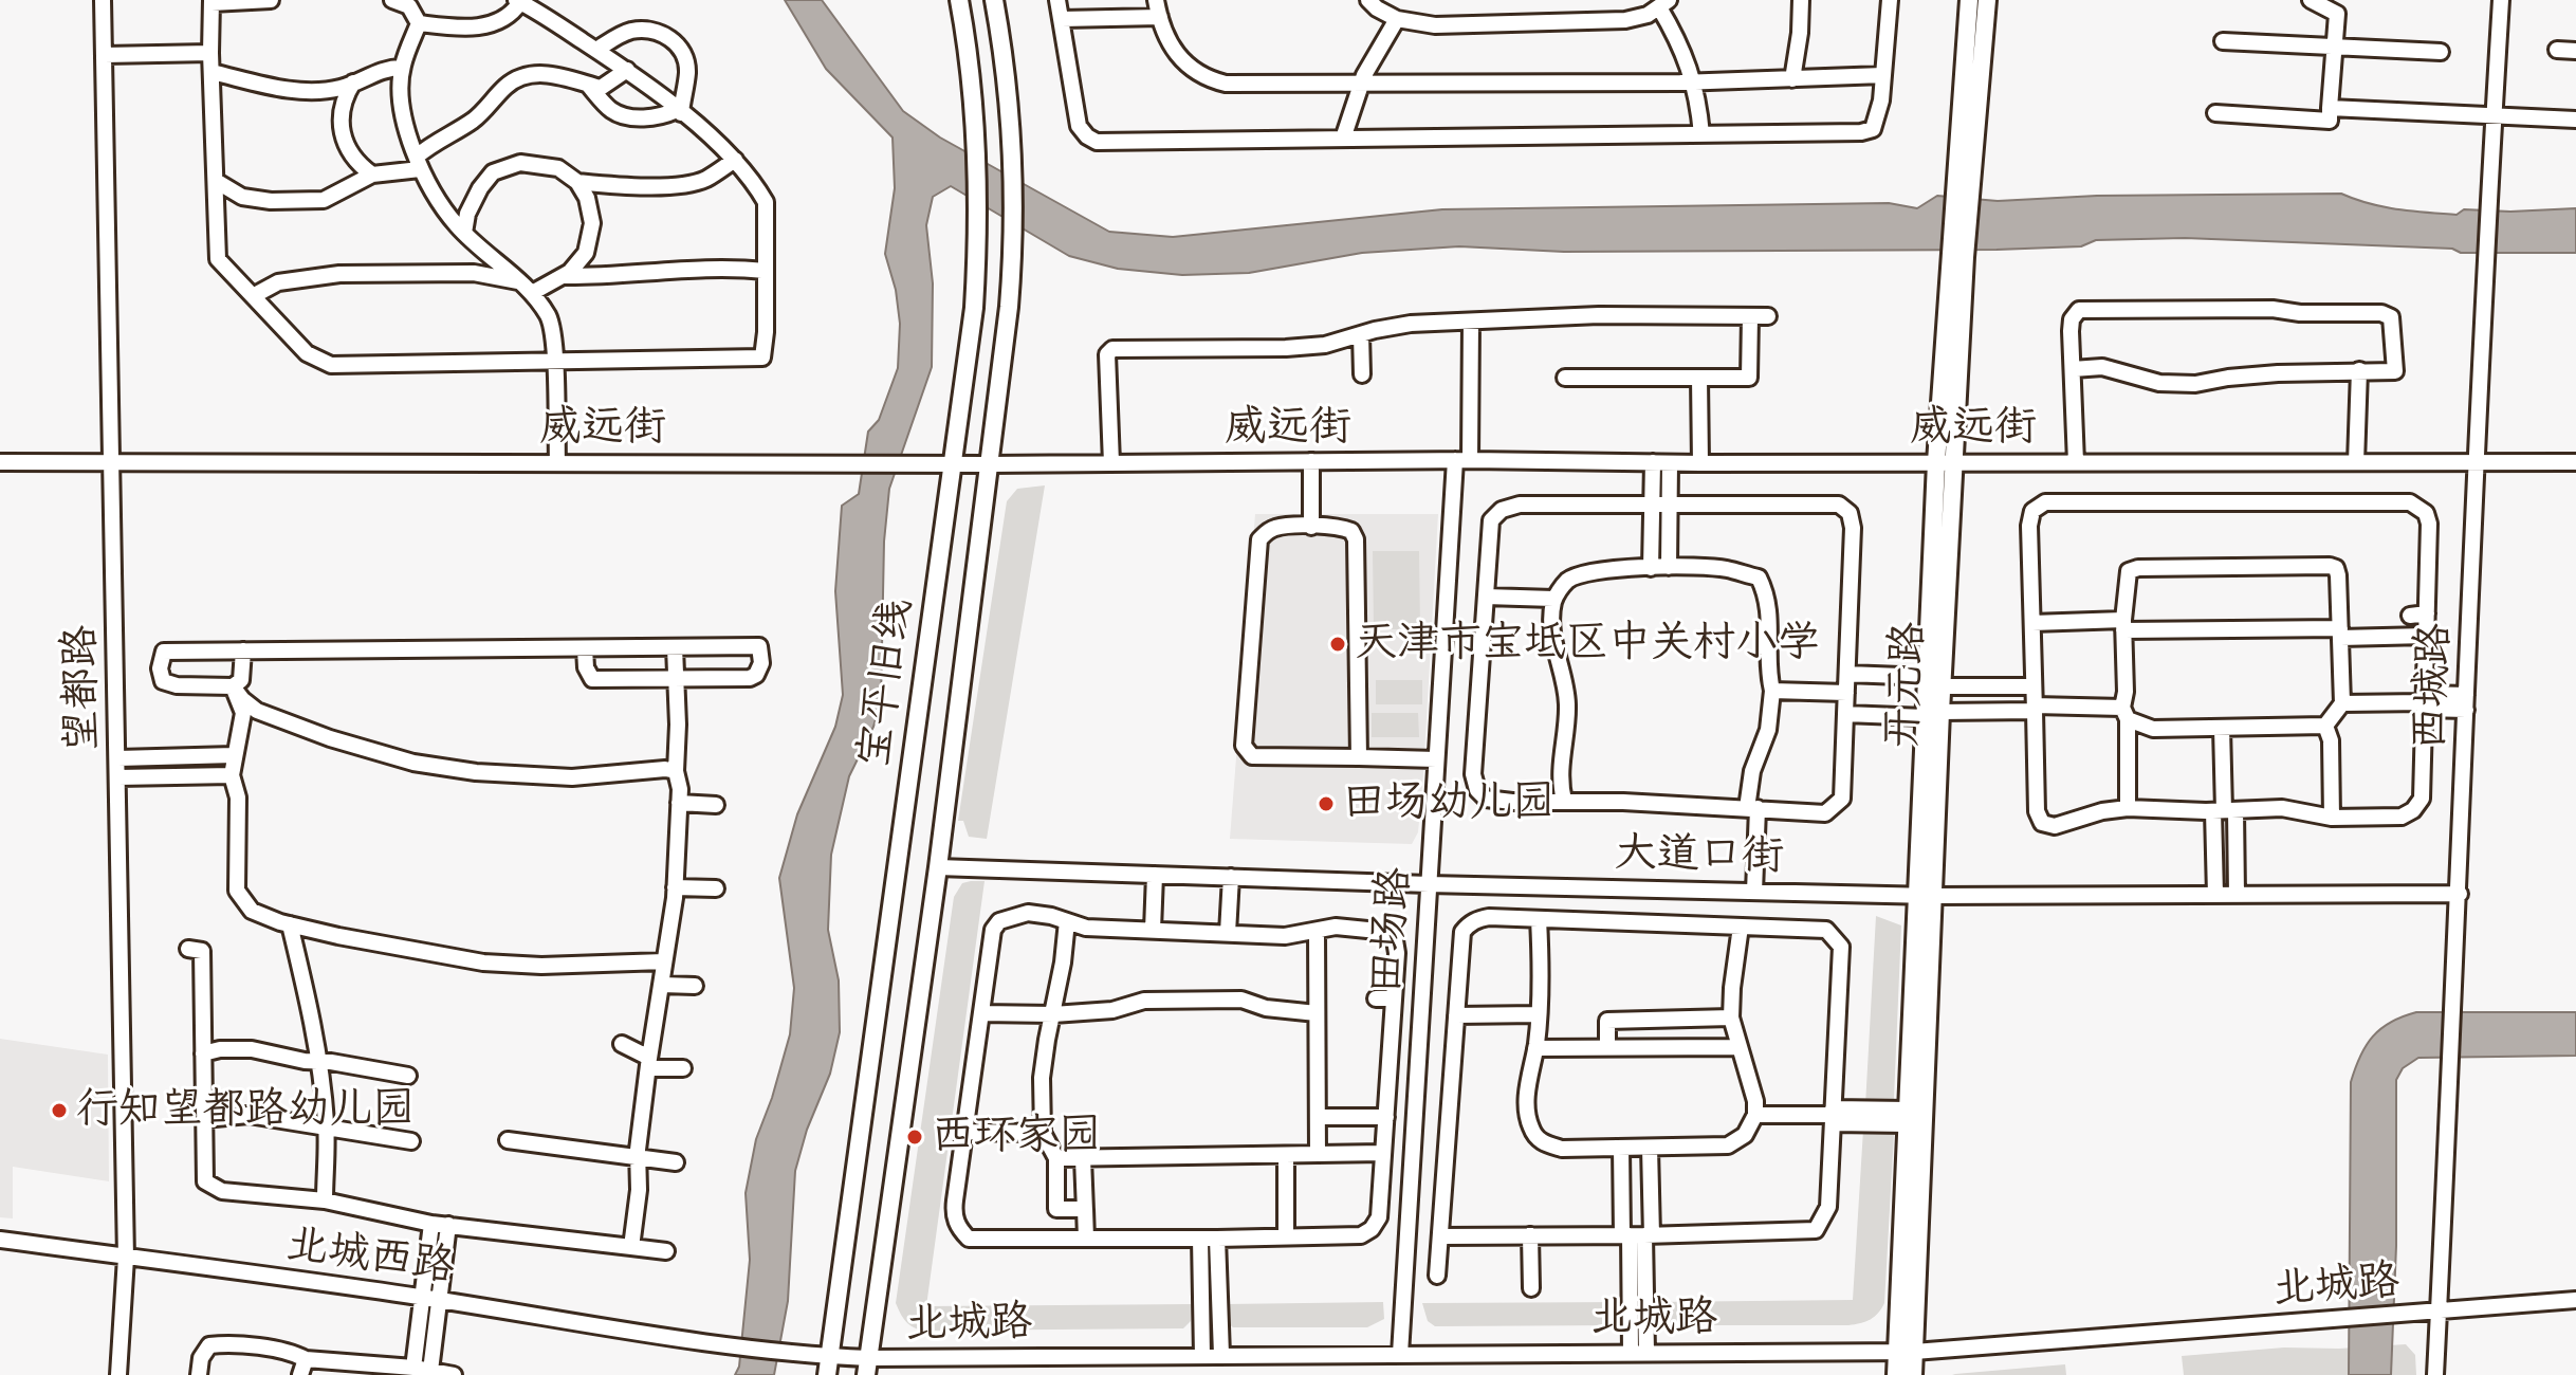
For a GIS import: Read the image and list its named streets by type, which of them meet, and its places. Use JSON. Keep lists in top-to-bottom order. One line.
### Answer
{"streets":{"main road":["宝平旧线","开元路"],"street":["威远街","西城路","望都路","大道口街","田场路","北城西路","北城路"]},"crossings":[["威远街","宝平旧线"],["威远街","开元路"],["威远街","西城路"],["威远街","望都路"],["威远街","田场路"],["宝平旧线","大道口街"],["宝平旧线","北城路"],["开元路","大道口街"],["开元路","北城路"],["西城路","大道口街"],["西城路","北城路"],["望都路","北城西路"],["大道口街","田场路"],["田场路","北城路"],["北城西路","北城路"]],"places":["天津市宝坻区中关村小学","田场幼儿园","行知望都路幼儿园","西环家园"]}
